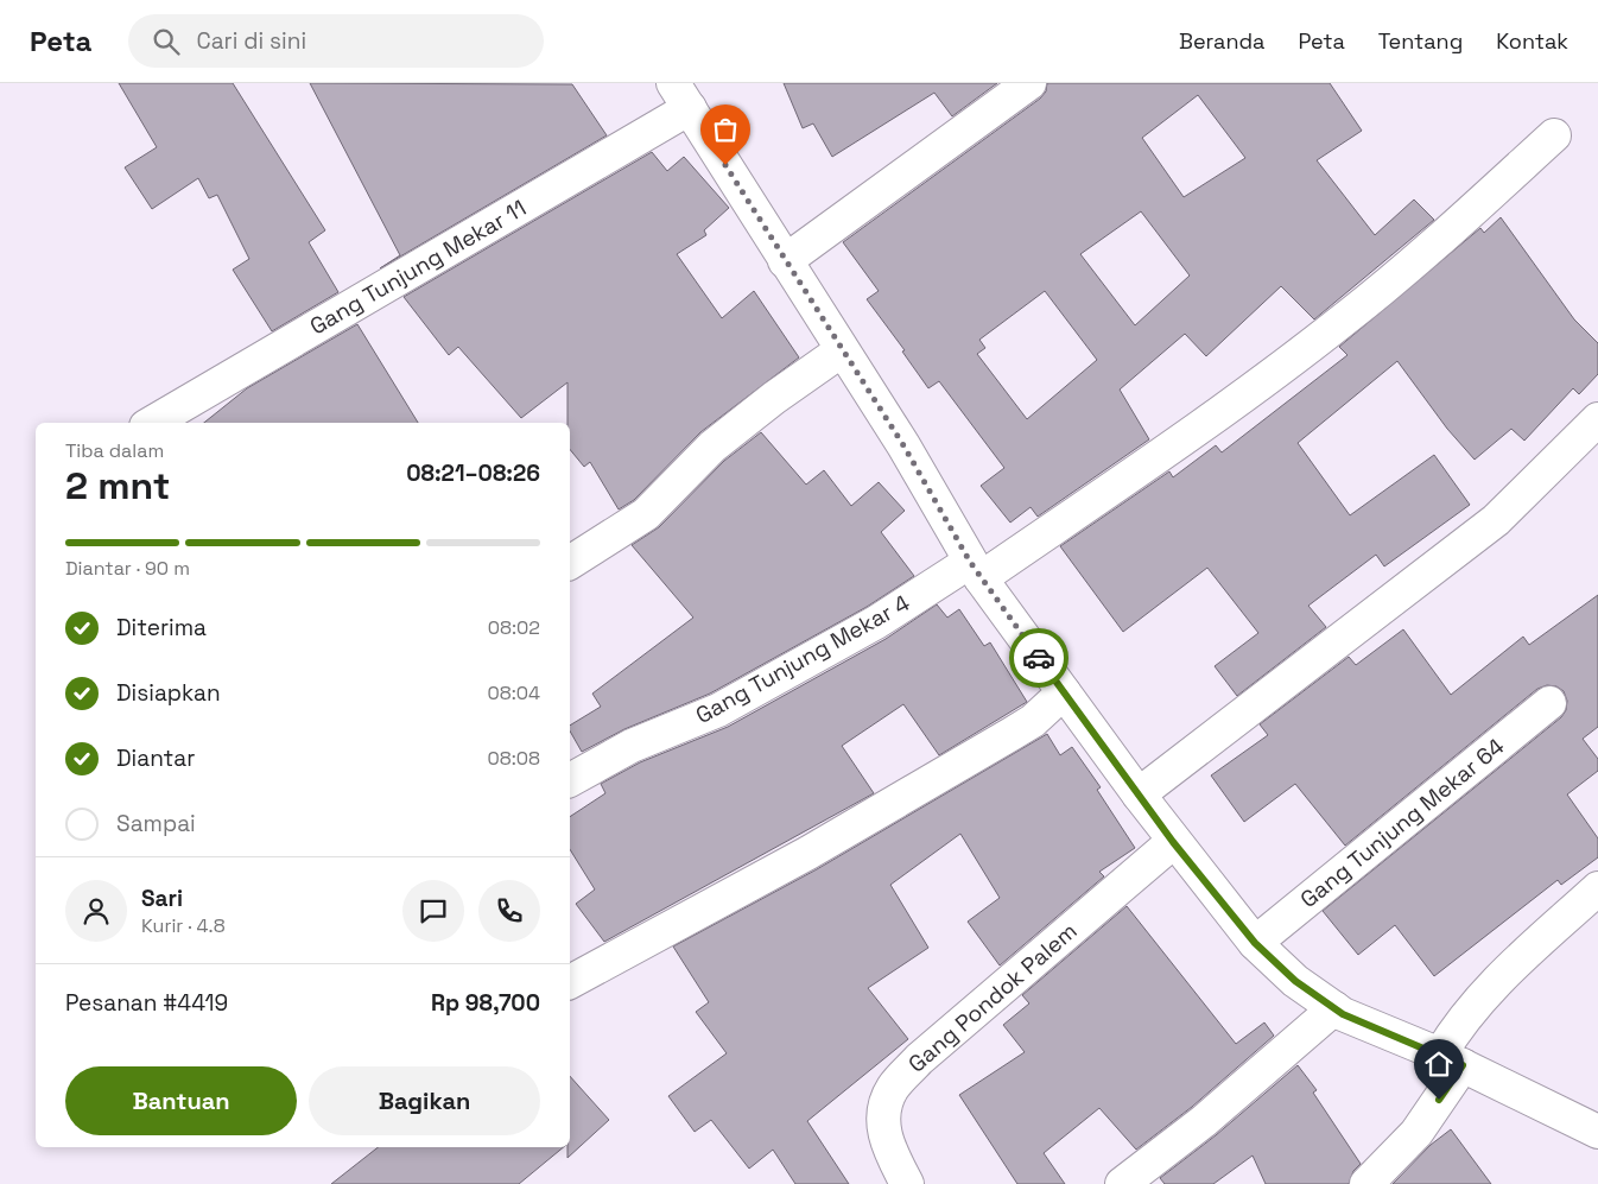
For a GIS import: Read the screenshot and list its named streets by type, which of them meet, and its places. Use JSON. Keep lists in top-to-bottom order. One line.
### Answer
{"streets":{"street":["Gang Tunjung Mekar 11","Gang Tunjung Mekar 4","Gang Tunjung Mekar 64","Gang Pondok Palem"]},"page":{"header":"Peta","search":"Cari di sini","nav":["Beranda","Peta","Tentang","Kontak"],"heading":["2 mnt","Tiba dalam","08:21–08:26"],"panel":["Sari","Kurir · 4.8","Pesanan #4419","Rp 98,700"],"bar":"Diantar · 90 m","list":[["Diterima","08:02"],["Disiapkan","08:04"],["Diantar","08:08"],"Sampai"],"buttons":["Bantuan","Bagikan"]}}
